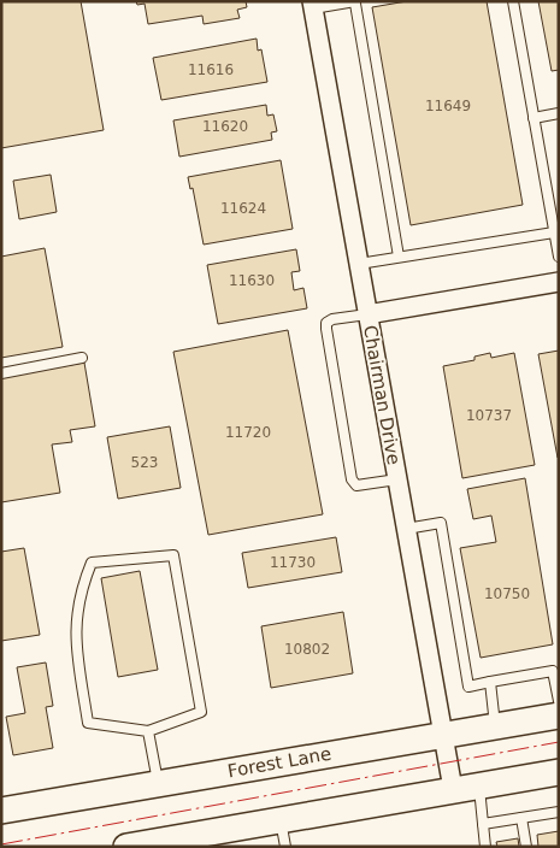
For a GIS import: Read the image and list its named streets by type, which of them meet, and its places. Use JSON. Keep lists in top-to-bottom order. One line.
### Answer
{"streets":{"main road":["Forest Lane"],"street":["Chairman Drive"]},"crossings":[["Chairman Drive","Forest Lane"]],"house_numbers":["11616","11649","11620","11624","11630","10737","11720","523","11730","10750","10802"]}
